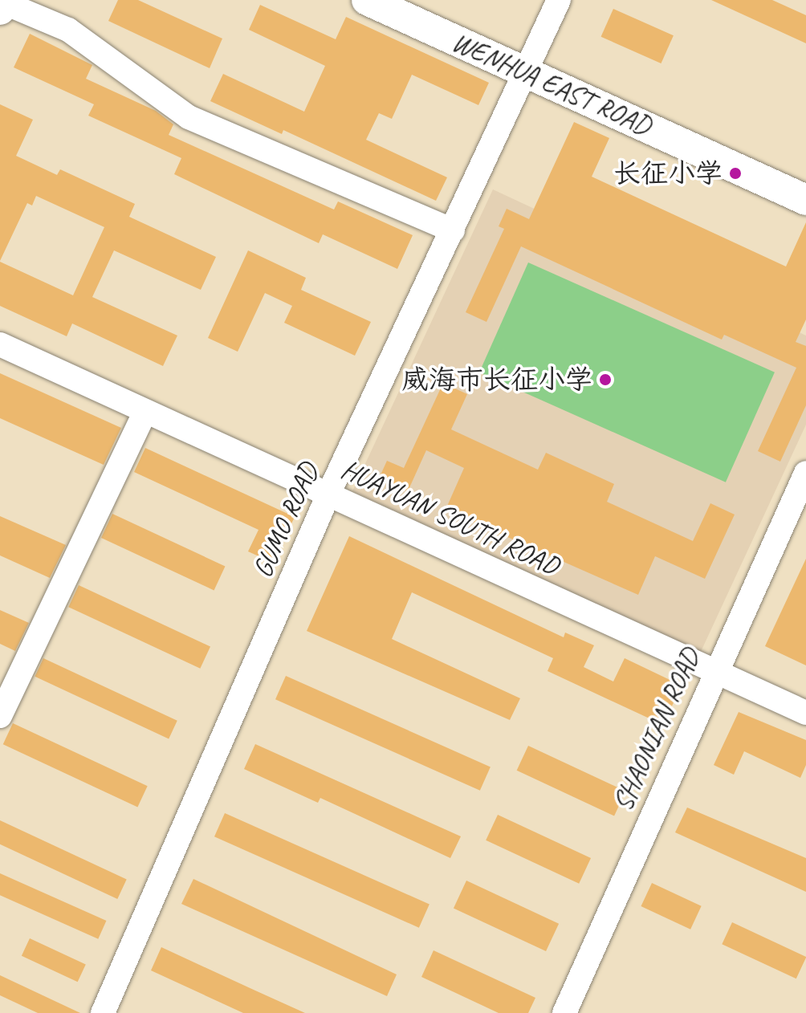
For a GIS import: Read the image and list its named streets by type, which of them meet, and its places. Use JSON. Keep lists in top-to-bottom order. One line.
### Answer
{"streets":{"main road":["WENHUA EAST ROAD"],"street":["HUAYUAN SOUTH ROAD","GUMO ROAD","SHAONIAN ROAD"]},"crossings":[["WENHUA EAST ROAD","GUMO ROAD"],["HUAYUAN SOUTH ROAD","GUMO ROAD"],["HUAYUAN SOUTH ROAD","SHAONIAN ROAD"]],"places":["长征小学","威海市长征小学"]}
